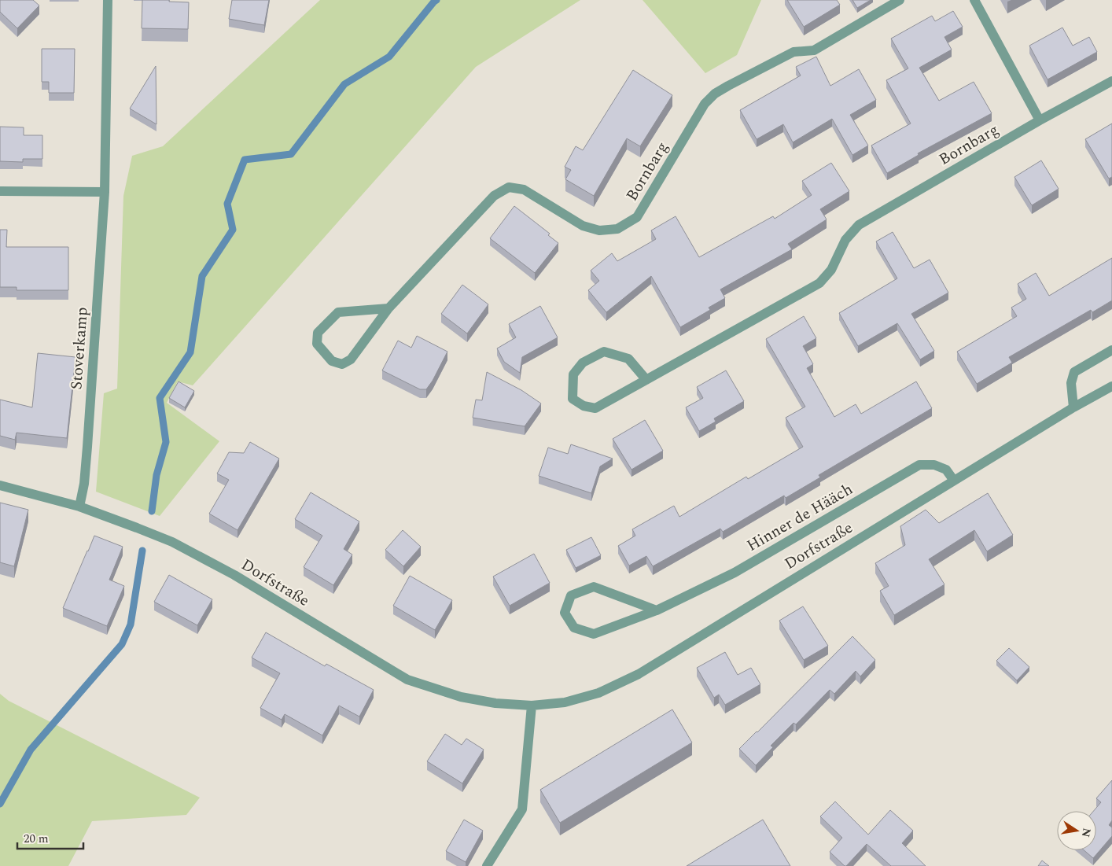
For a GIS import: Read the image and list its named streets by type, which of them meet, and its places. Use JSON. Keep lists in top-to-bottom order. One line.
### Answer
{"streets":{"street":["Bornbarg","Stoverkamp","Hinner de Hääch","Dorfstraße"]},"crossings":[["Stoverkamp","Dorfstraße"],["Hinner de Hääch","Dorfstraße"]],"scale_bar":"20 m","north":"right"}
